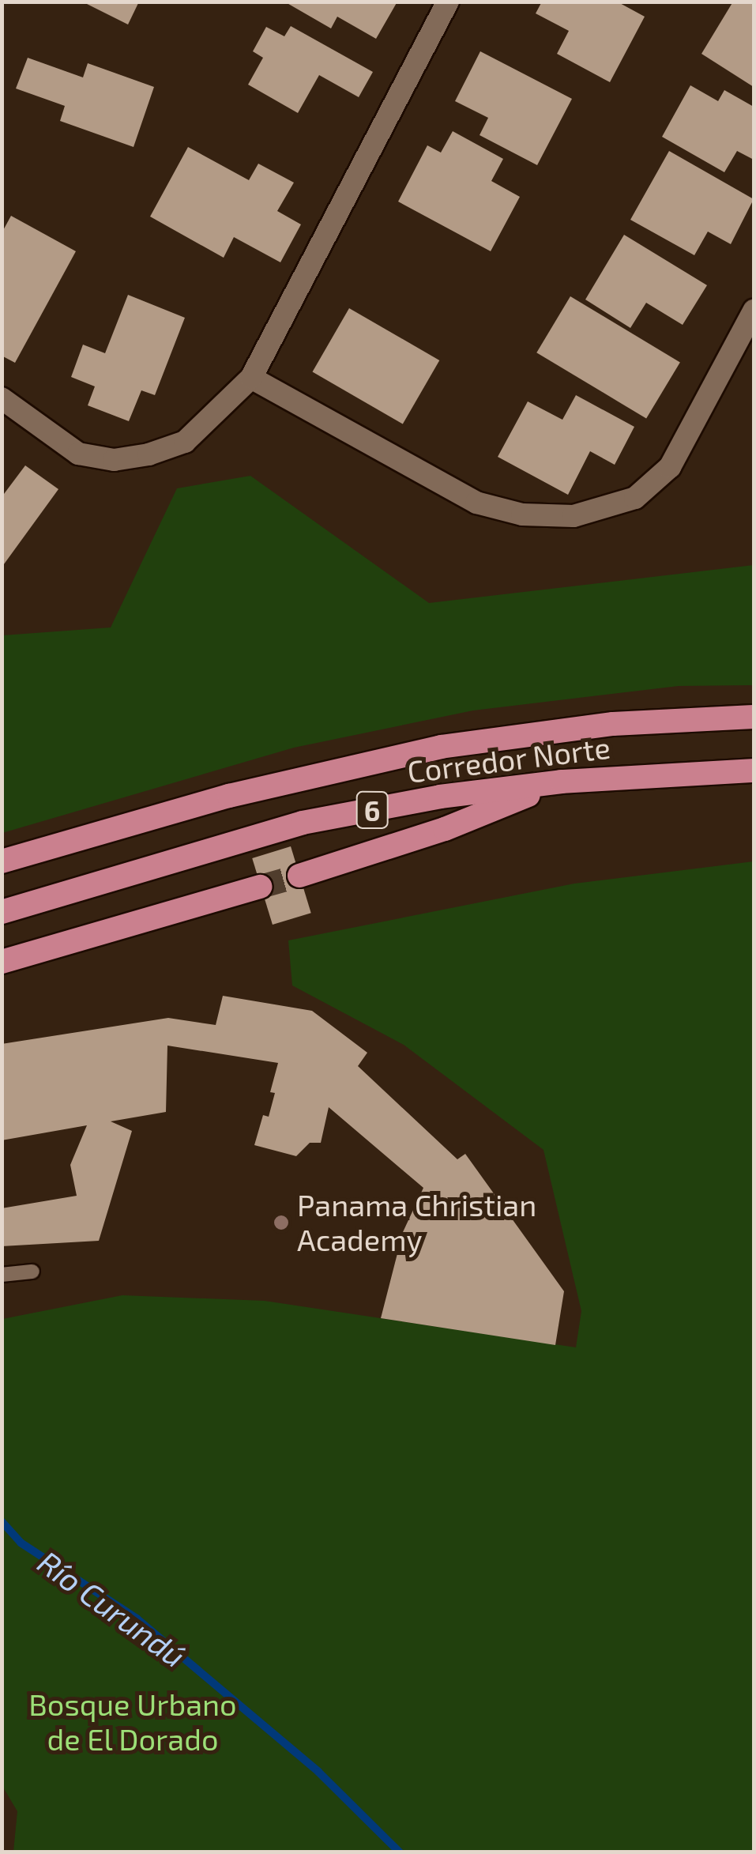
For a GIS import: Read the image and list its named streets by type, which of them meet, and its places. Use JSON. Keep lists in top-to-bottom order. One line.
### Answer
{"streets":{"highway":["Corredor Norte","6"]},"water":["Río Curundú"],"parks":["Bosque Urbano de El Dorado"],"places":["Panama Christian Academy"]}
